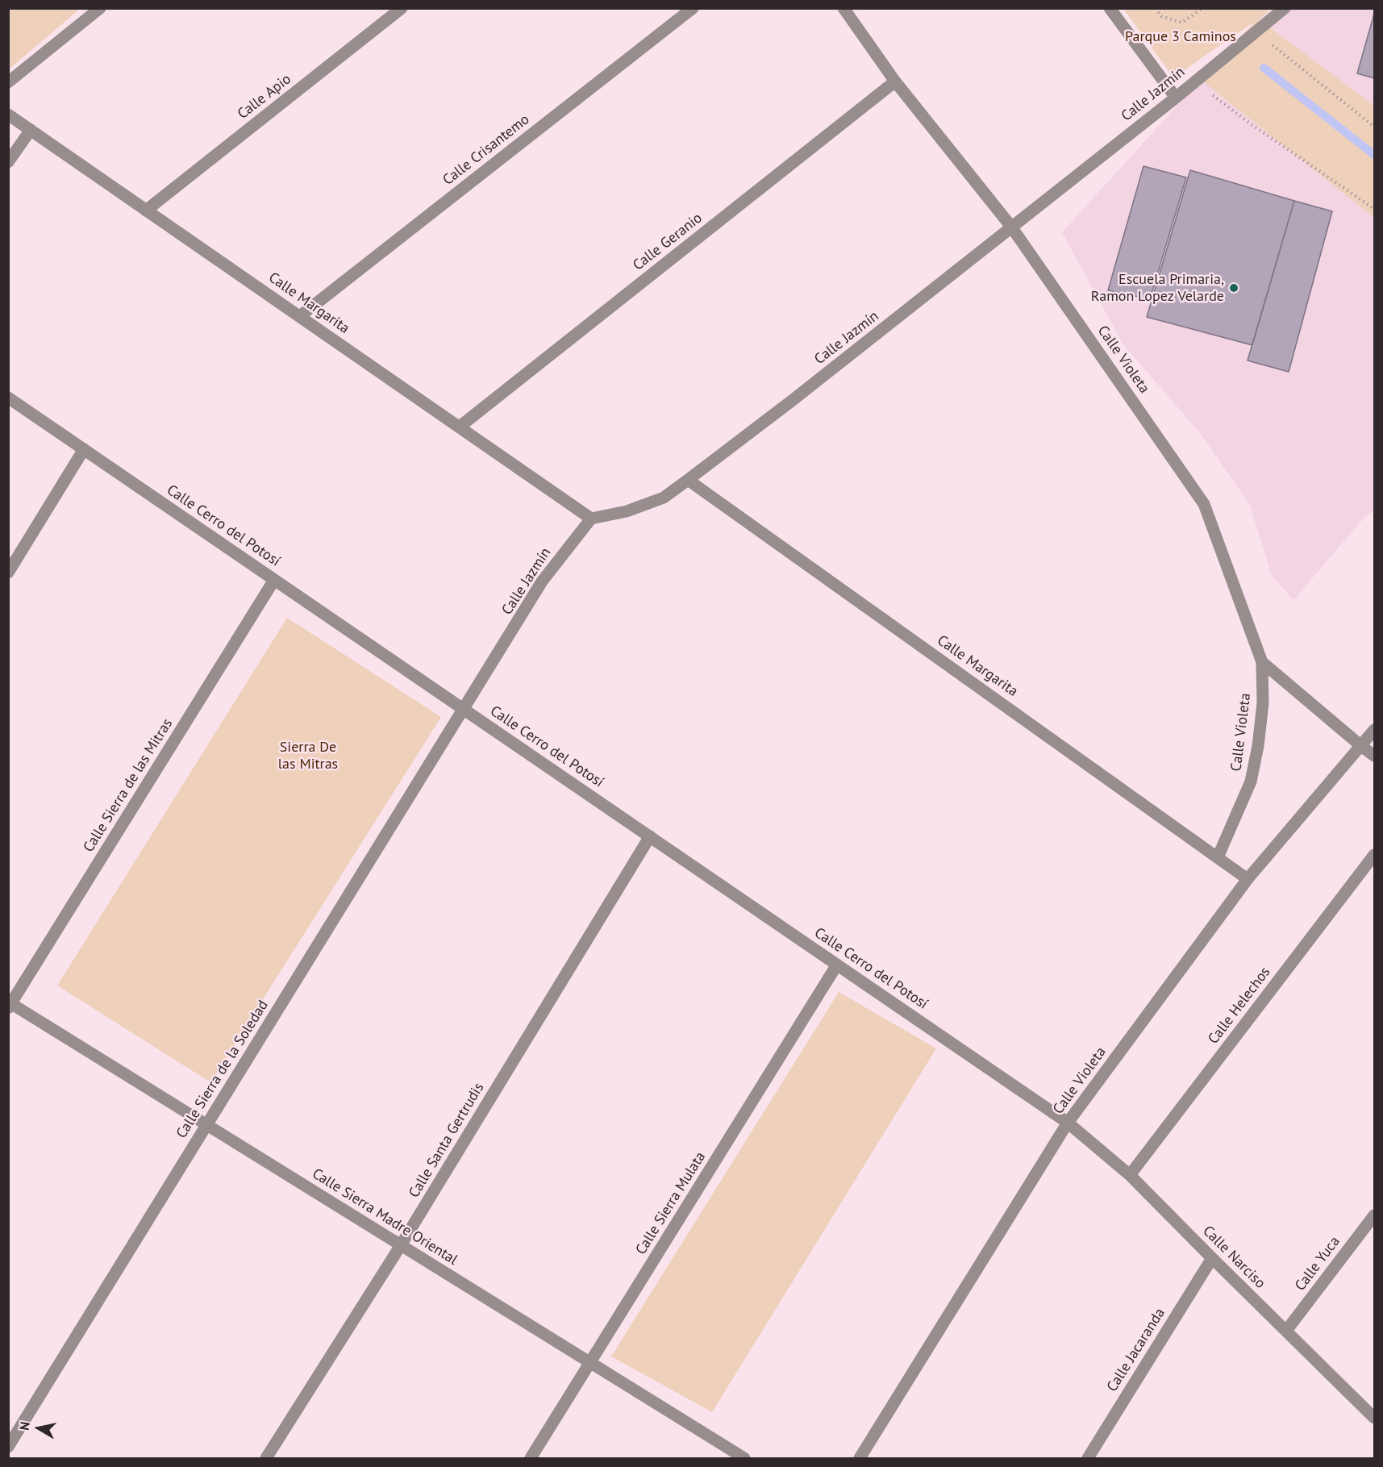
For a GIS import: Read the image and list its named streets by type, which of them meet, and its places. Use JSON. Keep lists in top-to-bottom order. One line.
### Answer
{"streets":{"street":["Calle Jazmín","Calle Apio","Calle Crisantemo","Calle Geranio","Calle Margarita","Calle Violeta","Calle Cerro del Potosí","Calle Sierra de las Mitras","Calle Helechos","Calle Sierra de la Soledad","Calle Santa Gertrudis","Calle Sierra Mulata","Calle Sierra Madre Oriental","Calle Narciso","Calle Yuca","Calle Jacaranda"]},"crossings":[["Calle Jazmín","Calle Margarita"],["Calle Jazmín","Calle Violeta"],["Calle Jazmín","Calle Cerro del Potosí"],["Calle Jazmín","Calle Sierra de la Soledad"],["Calle Apio","Calle Margarita"],["Calle Crisantemo","Calle Margarita"],["Calle Geranio","Calle Margarita"],["Calle Geranio","Calle Violeta"],["Calle Margarita","Calle Violeta"],["Calle Violeta","Calle Cerro del Potosí"],["Calle Violeta","Calle Narciso"],["Calle Cerro del Potosí","Calle Sierra de las Mitras"],["Calle Cerro del Potosí","Calle Sierra de la Soledad"],["Calle Cerro del Potosí","Calle Santa Gertrudis"],["Calle Cerro del Potosí","Calle Sierra Mulata"],["Calle Cerro del Potosí","Calle Narciso"],["Calle Sierra de las Mitras","Calle Sierra Madre Oriental"],["Calle Helechos","Calle Narciso"],["Calle Sierra de la Soledad","Calle Sierra Madre Oriental"],["Calle Santa Gertrudis","Calle Sierra Madre Oriental"],["Calle Sierra Mulata","Calle Sierra Madre Oriental"],["Calle Narciso","Calle Yuca"],["Calle Narciso","Calle Jacaranda"]],"parks":["Parque 3 Caminos","Sierra De las Mitras"],"places":["Escuela Primaria, Ramon Lopez Velarde"],"north":"left"}
